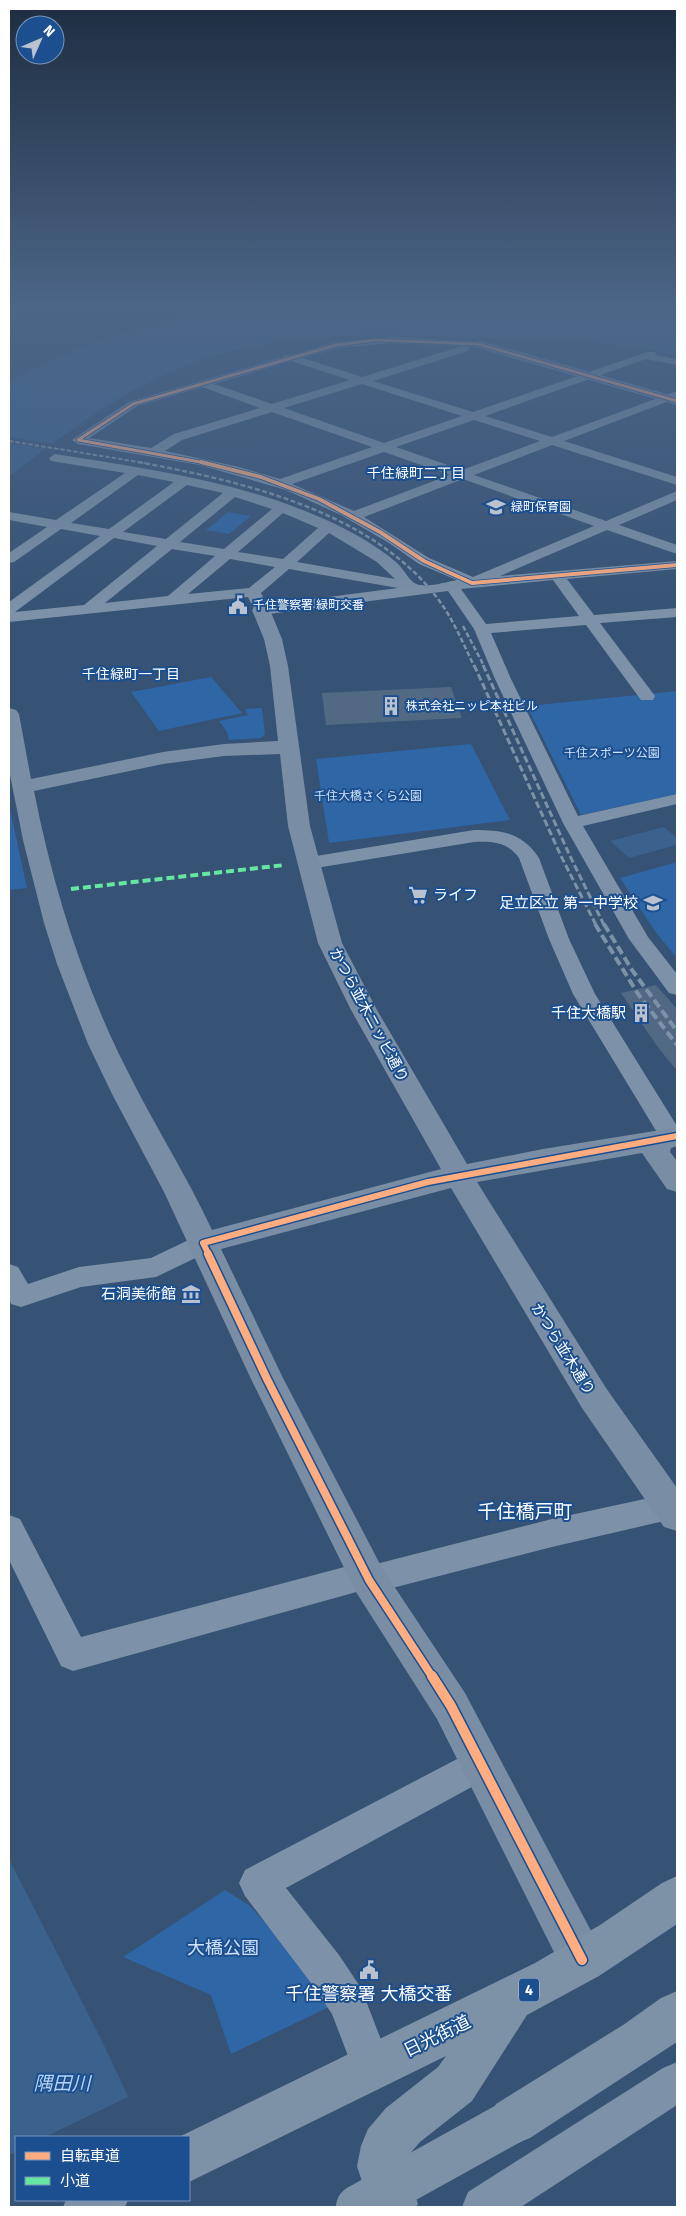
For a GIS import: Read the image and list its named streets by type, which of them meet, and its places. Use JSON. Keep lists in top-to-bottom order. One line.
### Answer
{"streets":{"highway":["4","日光街道"],"street":["かつら並木ニッピ通り","かつら並木通り"]},"crossings":[["かつら並木ニッピ通り","かつら並木通り"]],"districts":["千住緑町二丁目","千住緑町一丁目","千住橋戸町"],"water":["隅田川"],"parks":["千住スポーツ公園","千住大橋さくら公園","大橋公園"],"places":{"school or university":["緑町保育園","足立区立 第一中学校"],"public building":["千住警察署 緑町交番","千住警察署 大橋交番"],"building":["株式会社ニッピ本社ビル","千住大橋駅"],"supermarket":["ライフ"],"museum":["石洞美術館"]},"legend":["自転車道","小道"],"north":"top right"}
